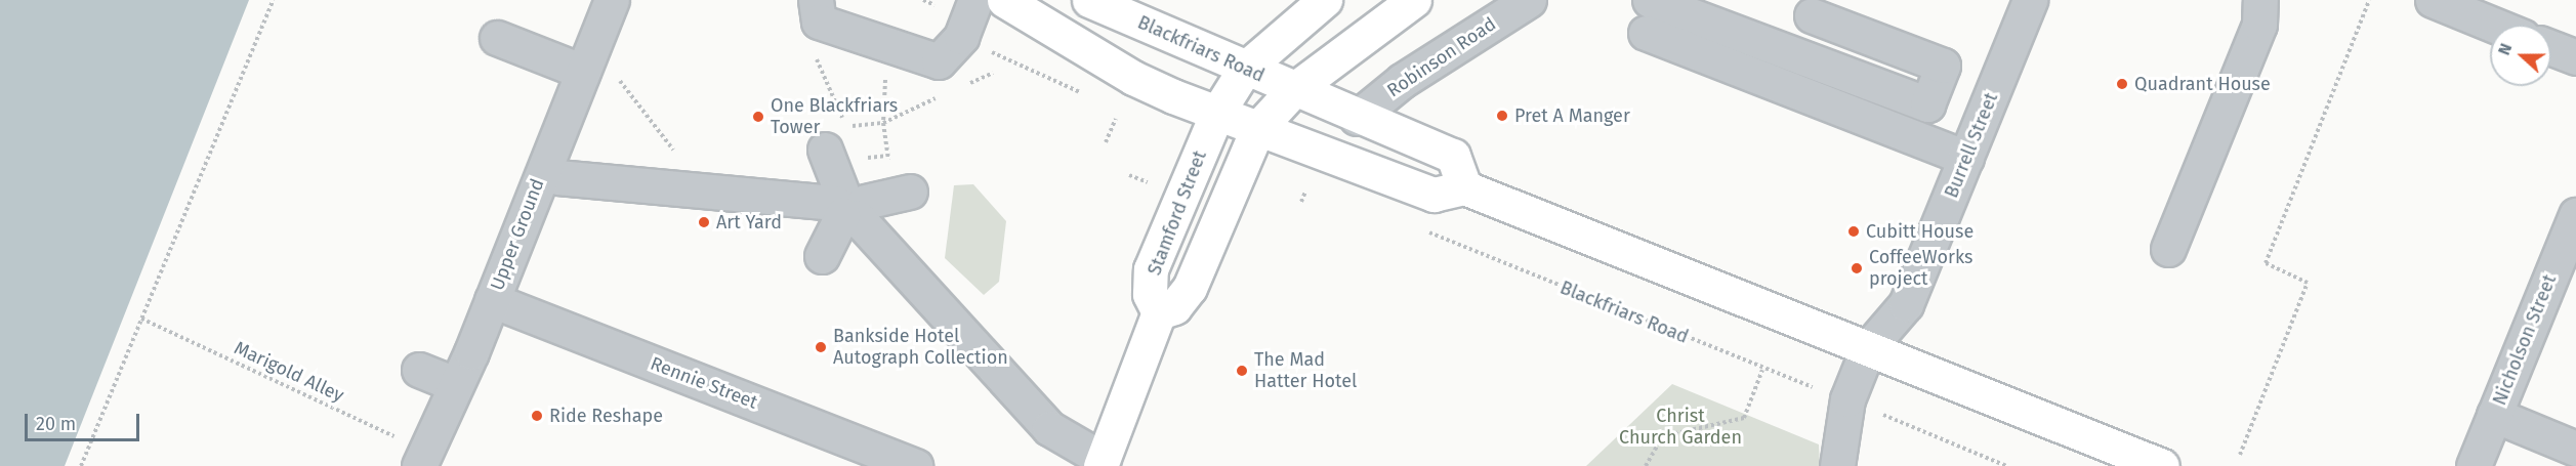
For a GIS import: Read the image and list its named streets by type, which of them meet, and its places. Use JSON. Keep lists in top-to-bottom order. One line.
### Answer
{"streets":{"main road":["Blackfriars Road","Stamford Street"],"street":["Robinson Road","Burrell Street","Upper Ground","Nicholson Street","Rennie Street"],"path":["Marigold Alley"]},"crossings":[["Blackfriars Road","Robinson Road"],["Blackfriars Road","Burrell Street"],["Blackfriars Road","Stamford Street"],["Upper Ground","Marigold Alley"],["Upper Ground","Rennie Street"]],"parks":["Christ Church Garden"],"places":["Quadrant House","Pret A Manger","One Blackfriars Tower","Art Yard","Cubitt House","CoffeeWorks project","Bankside Hotel Autograph Collection","The Mad Hatter Hotel","Ride Reshape"],"scale_bar":"20 m","north":"left"}
